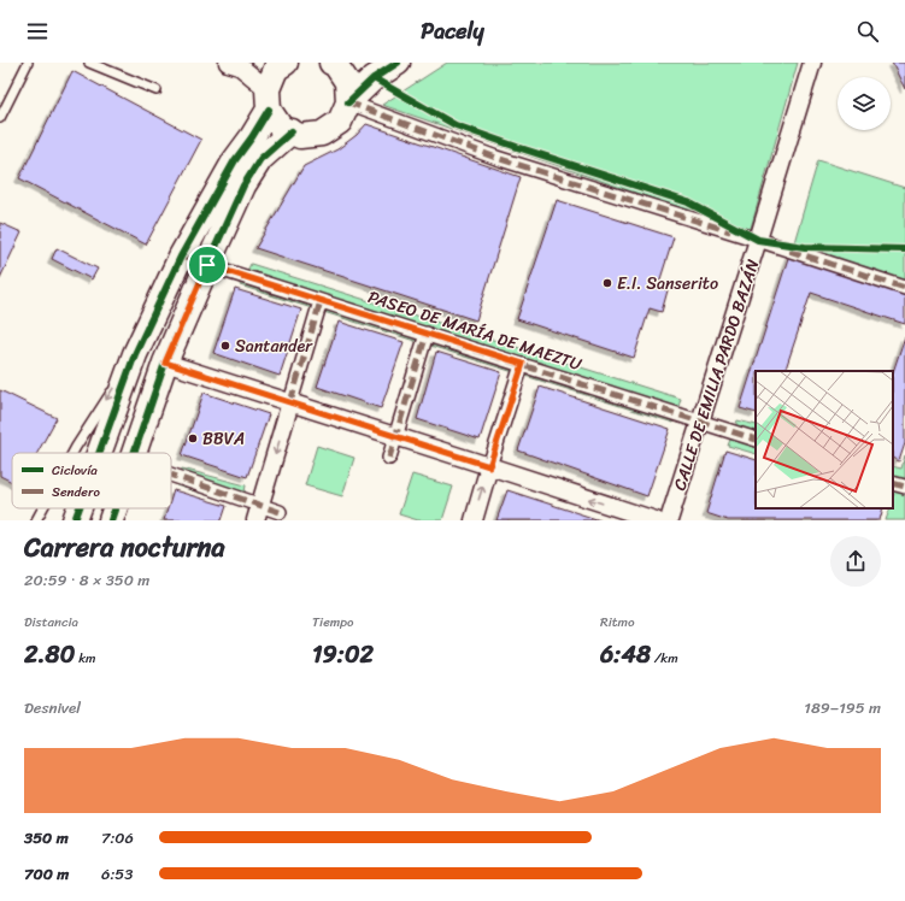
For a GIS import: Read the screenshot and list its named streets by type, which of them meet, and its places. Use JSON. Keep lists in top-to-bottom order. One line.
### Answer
{"streets":{"street":["PASEO DE MARÍA DE MAEZTU","CALLE DE EMILIA PARDO BAZÁN"]},"crossings":[["PASEO DE MARÍA DE MAEZTU","CALLE DE EMILIA PARDO BAZÁN"]],"places":["E.I. Sanserito","Santander","BBVA"],"legend":["Ciclovía","Sendero"],"page":{"header":"Pacely","heading":["Carrera nocturna","20:59 · 8 × 350 m"],"stats":[["Distancia","2.80 km"],["Tiempo","19:02"],["Ritmo","6:48 /km"]],"chart":["Desnivel","189–195 m"],"list":[{"name":"350 m","note":"7:06"},{"name":"700 m","note":"6:53"}]}}
